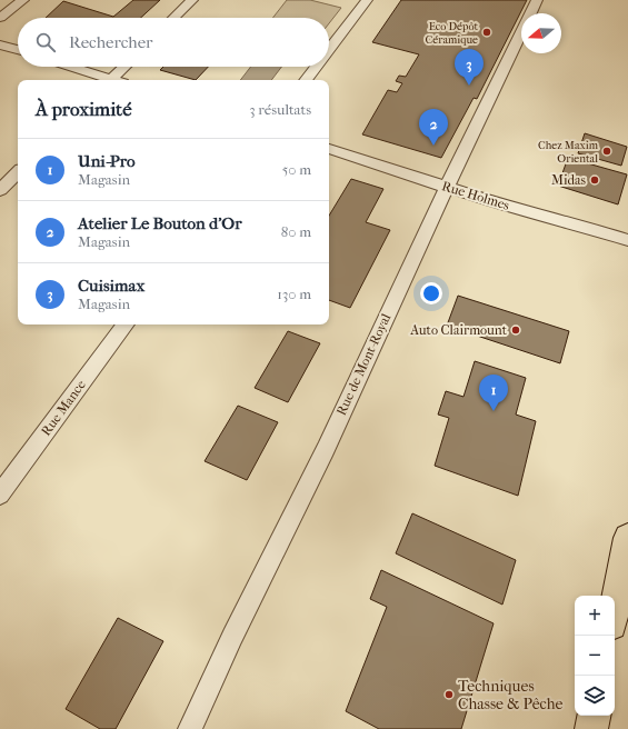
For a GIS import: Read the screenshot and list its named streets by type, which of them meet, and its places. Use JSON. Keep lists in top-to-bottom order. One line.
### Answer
{"streets":{"street":["Rue Holmes","Rue de Mont-Royal","Rue Mance"]},"crossings":[["Rue Holmes","Rue de Mont-Royal"]],"places":["Eco Dépôt Céramique","Chez Maxim Oriental","Midas","Auto Clairmount","Techniques Chasse & Pêche"],"north":"left","page":{"search":"Rechercher","pins":["3","2","1"],"heading":["À proximité","3 résultats"],"list":[{"mark":"1","name":"Uni-Pro","note":"Magasin","value":"50 m"},{"mark":"2","name":"Atelier Le Bouton d'Or","note":"Magasin","value":"80 m"},{"mark":"3","name":"Cuisimax","note":"Magasin","value":"130 m"}],"map_buttons":["+","−"]}}
